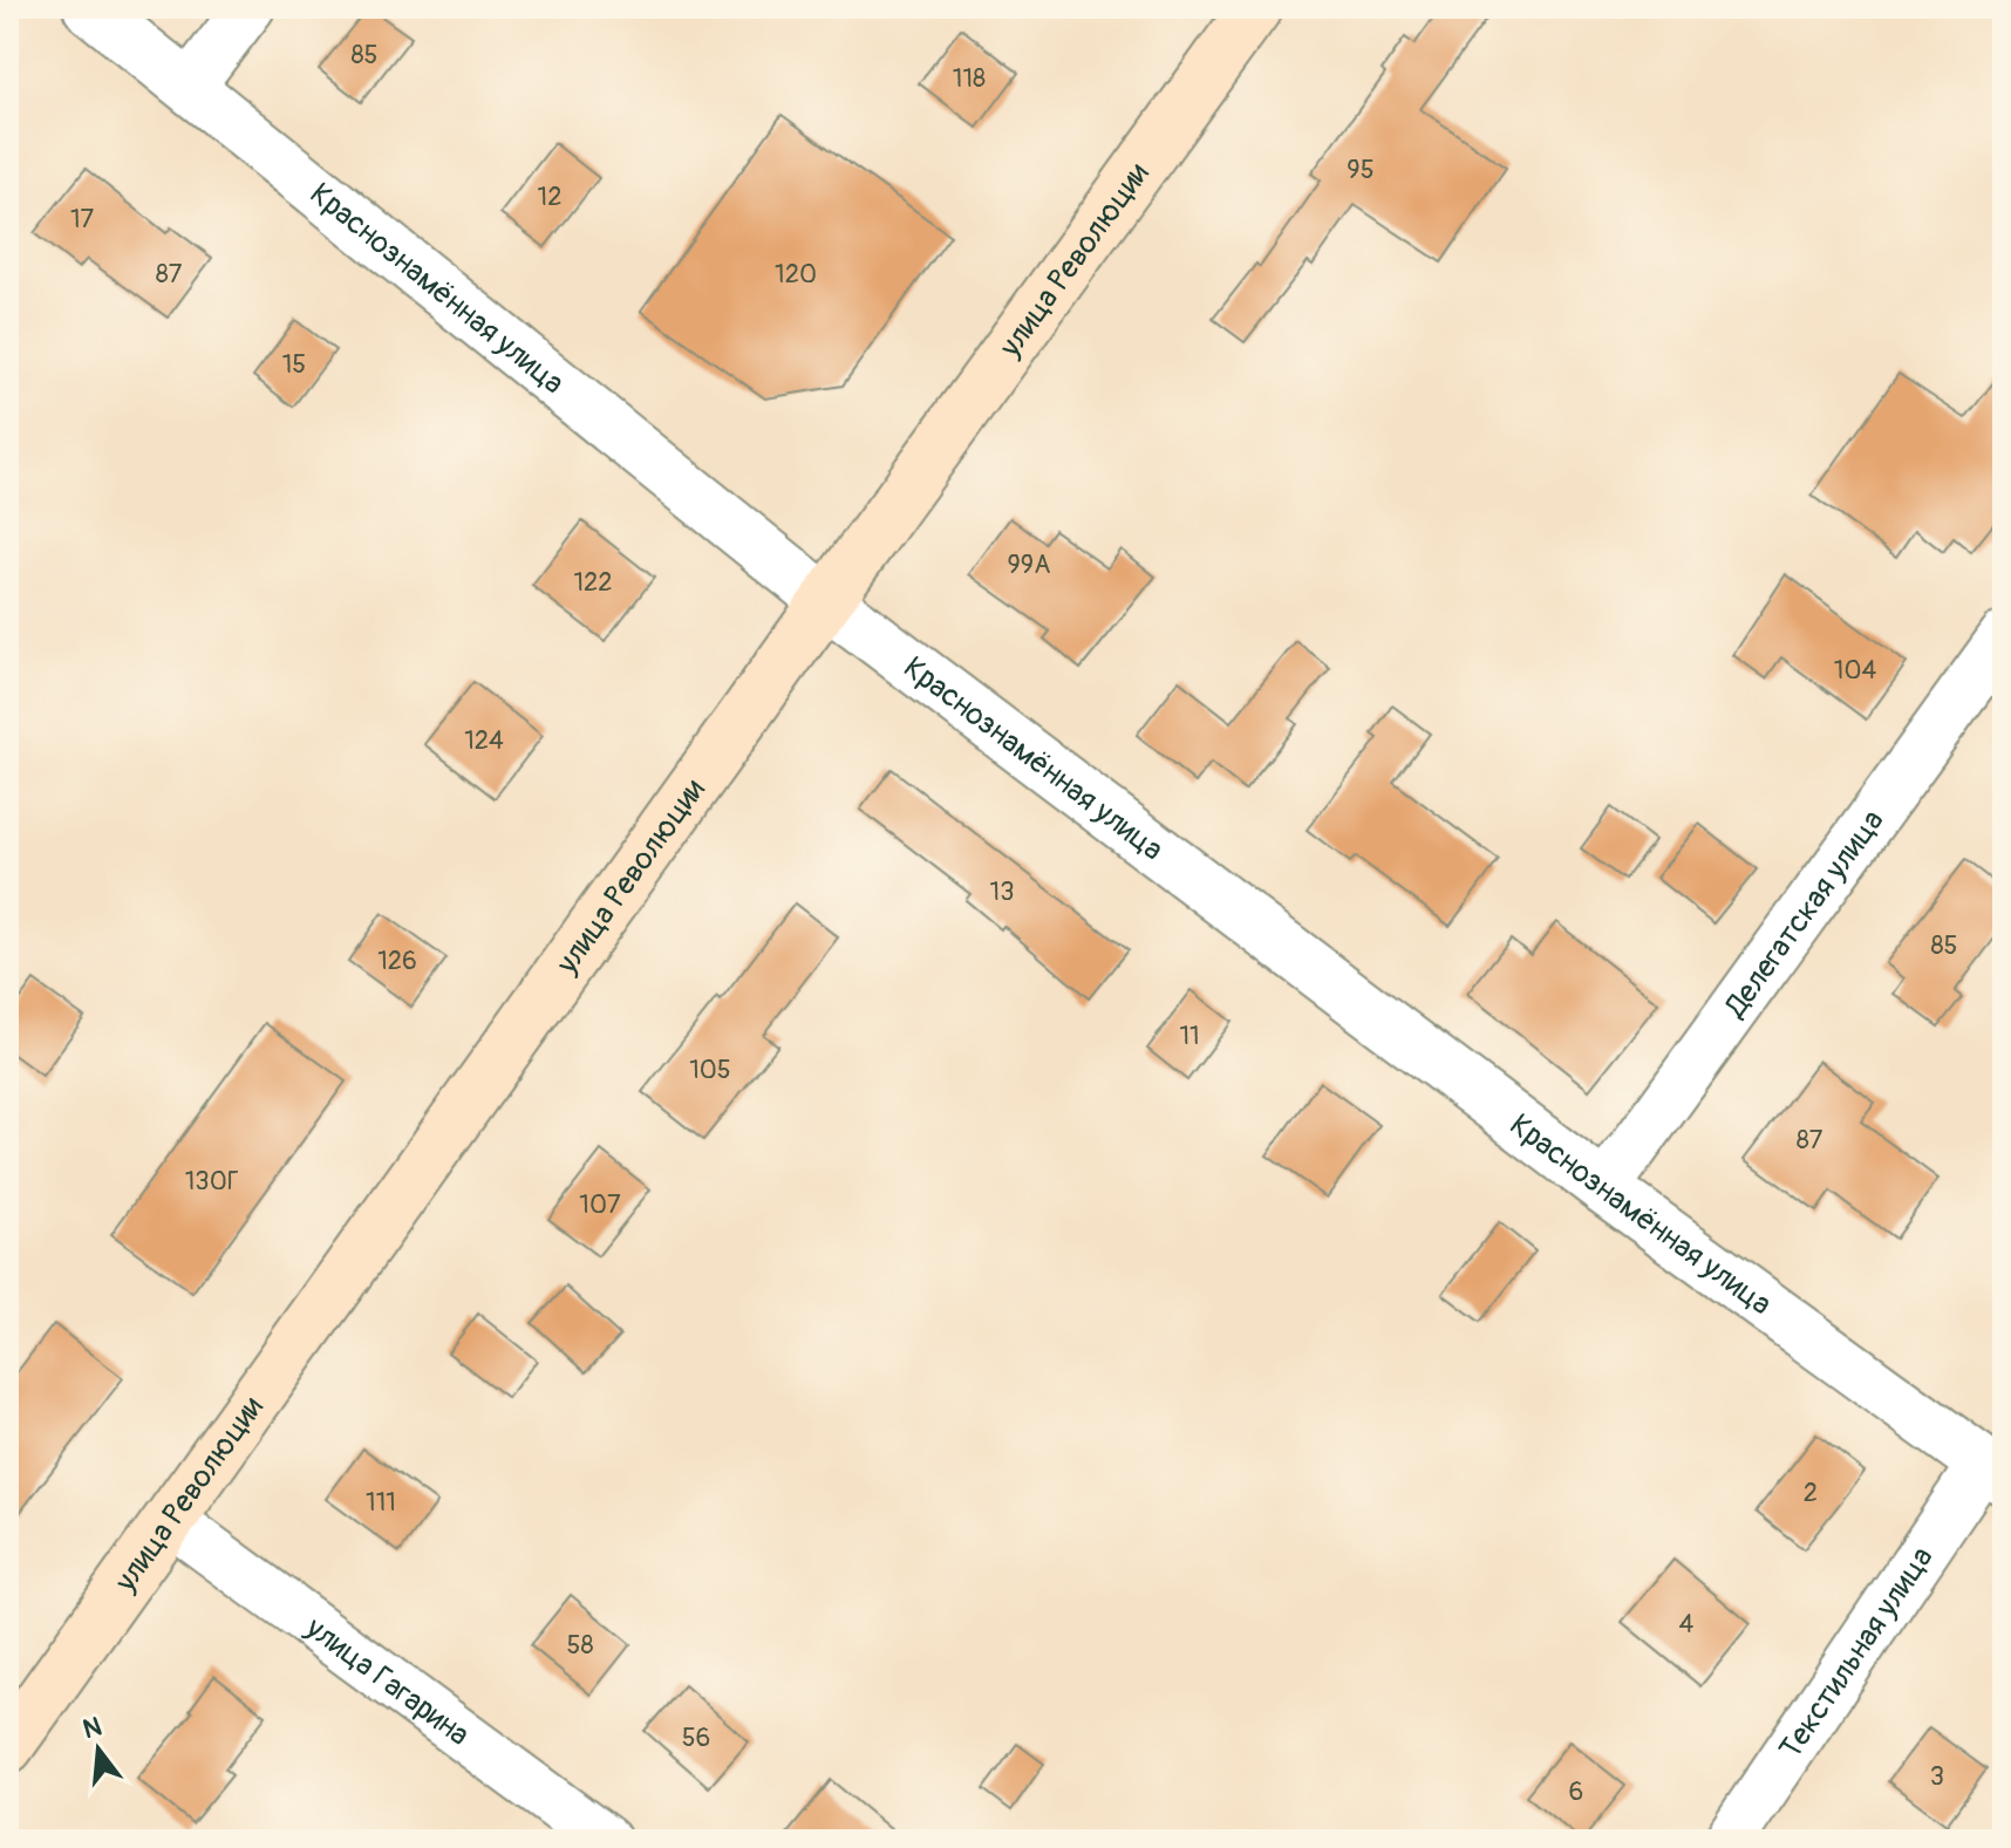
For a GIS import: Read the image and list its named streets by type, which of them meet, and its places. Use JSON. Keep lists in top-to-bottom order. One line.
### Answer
{"streets":{"main road":["улица Революции"],"street":["Краснознамённая улица","Делегатская улица","Текстильная улица","улица Гагарина"]},"crossings":[["улица Революции","Краснознамённая улица"],["улица Революции","улица Гагарина"],["Краснознамённая улица","Делегатская улица"],["Краснознамённая улица","Текстильная улица"]],"house_numbers":["85","118","95","12","17","87","120","15","99А","122","104","124","13","85","126","11","105","87","130Г","107","2","111","4","58","56","3","6"],"north":"top"}
